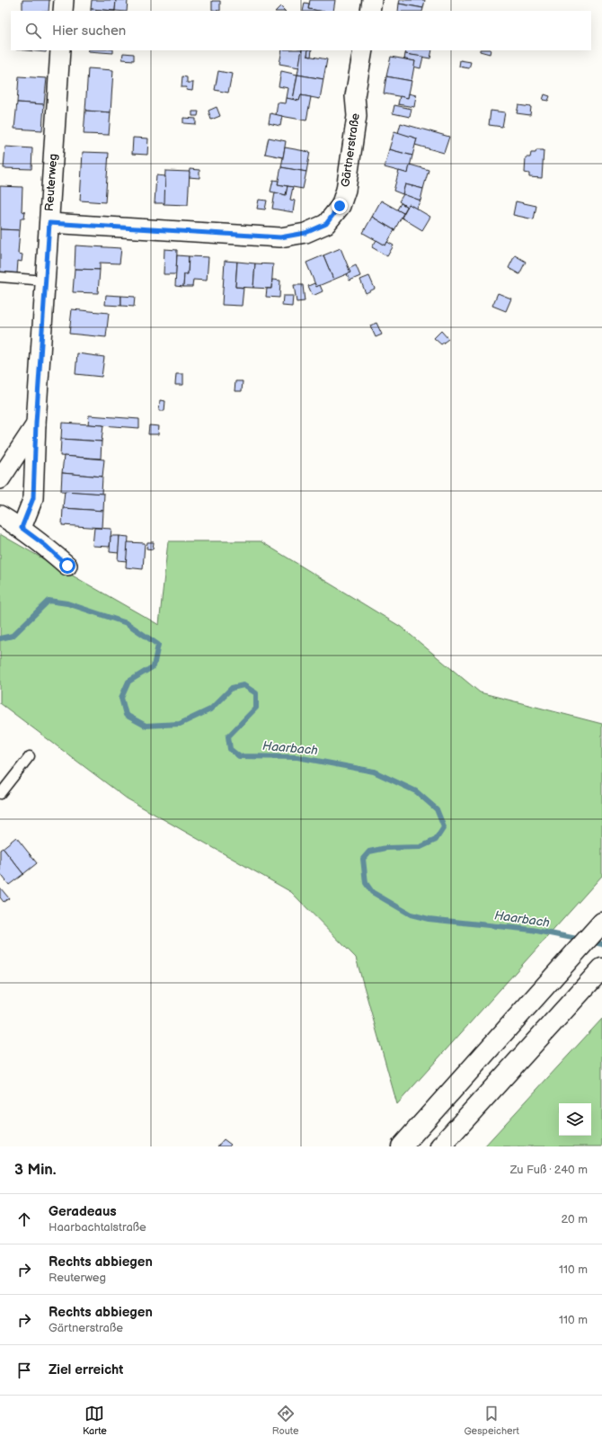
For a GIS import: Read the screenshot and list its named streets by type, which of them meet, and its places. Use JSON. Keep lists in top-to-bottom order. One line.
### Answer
{"streets":{"street":["Gärtnerstraße","Reuterweg"]},"crossings":[["Gärtnerstraße","Reuterweg"]],"water":["Haarbach"],"page":{"search":"Hier suchen","heading":["3 Min.","Zu Fuß · 240 m"],"list":[["Geradeaus","Haarbachtalstraße","20 m"],["Rechts abbiegen","Reuterweg","110 m"],["Rechts abbiegen","Gärtnerstraße","110 m"],"Ziel erreicht"],"nav":["Karte","Route","Gespeichert"]}}
